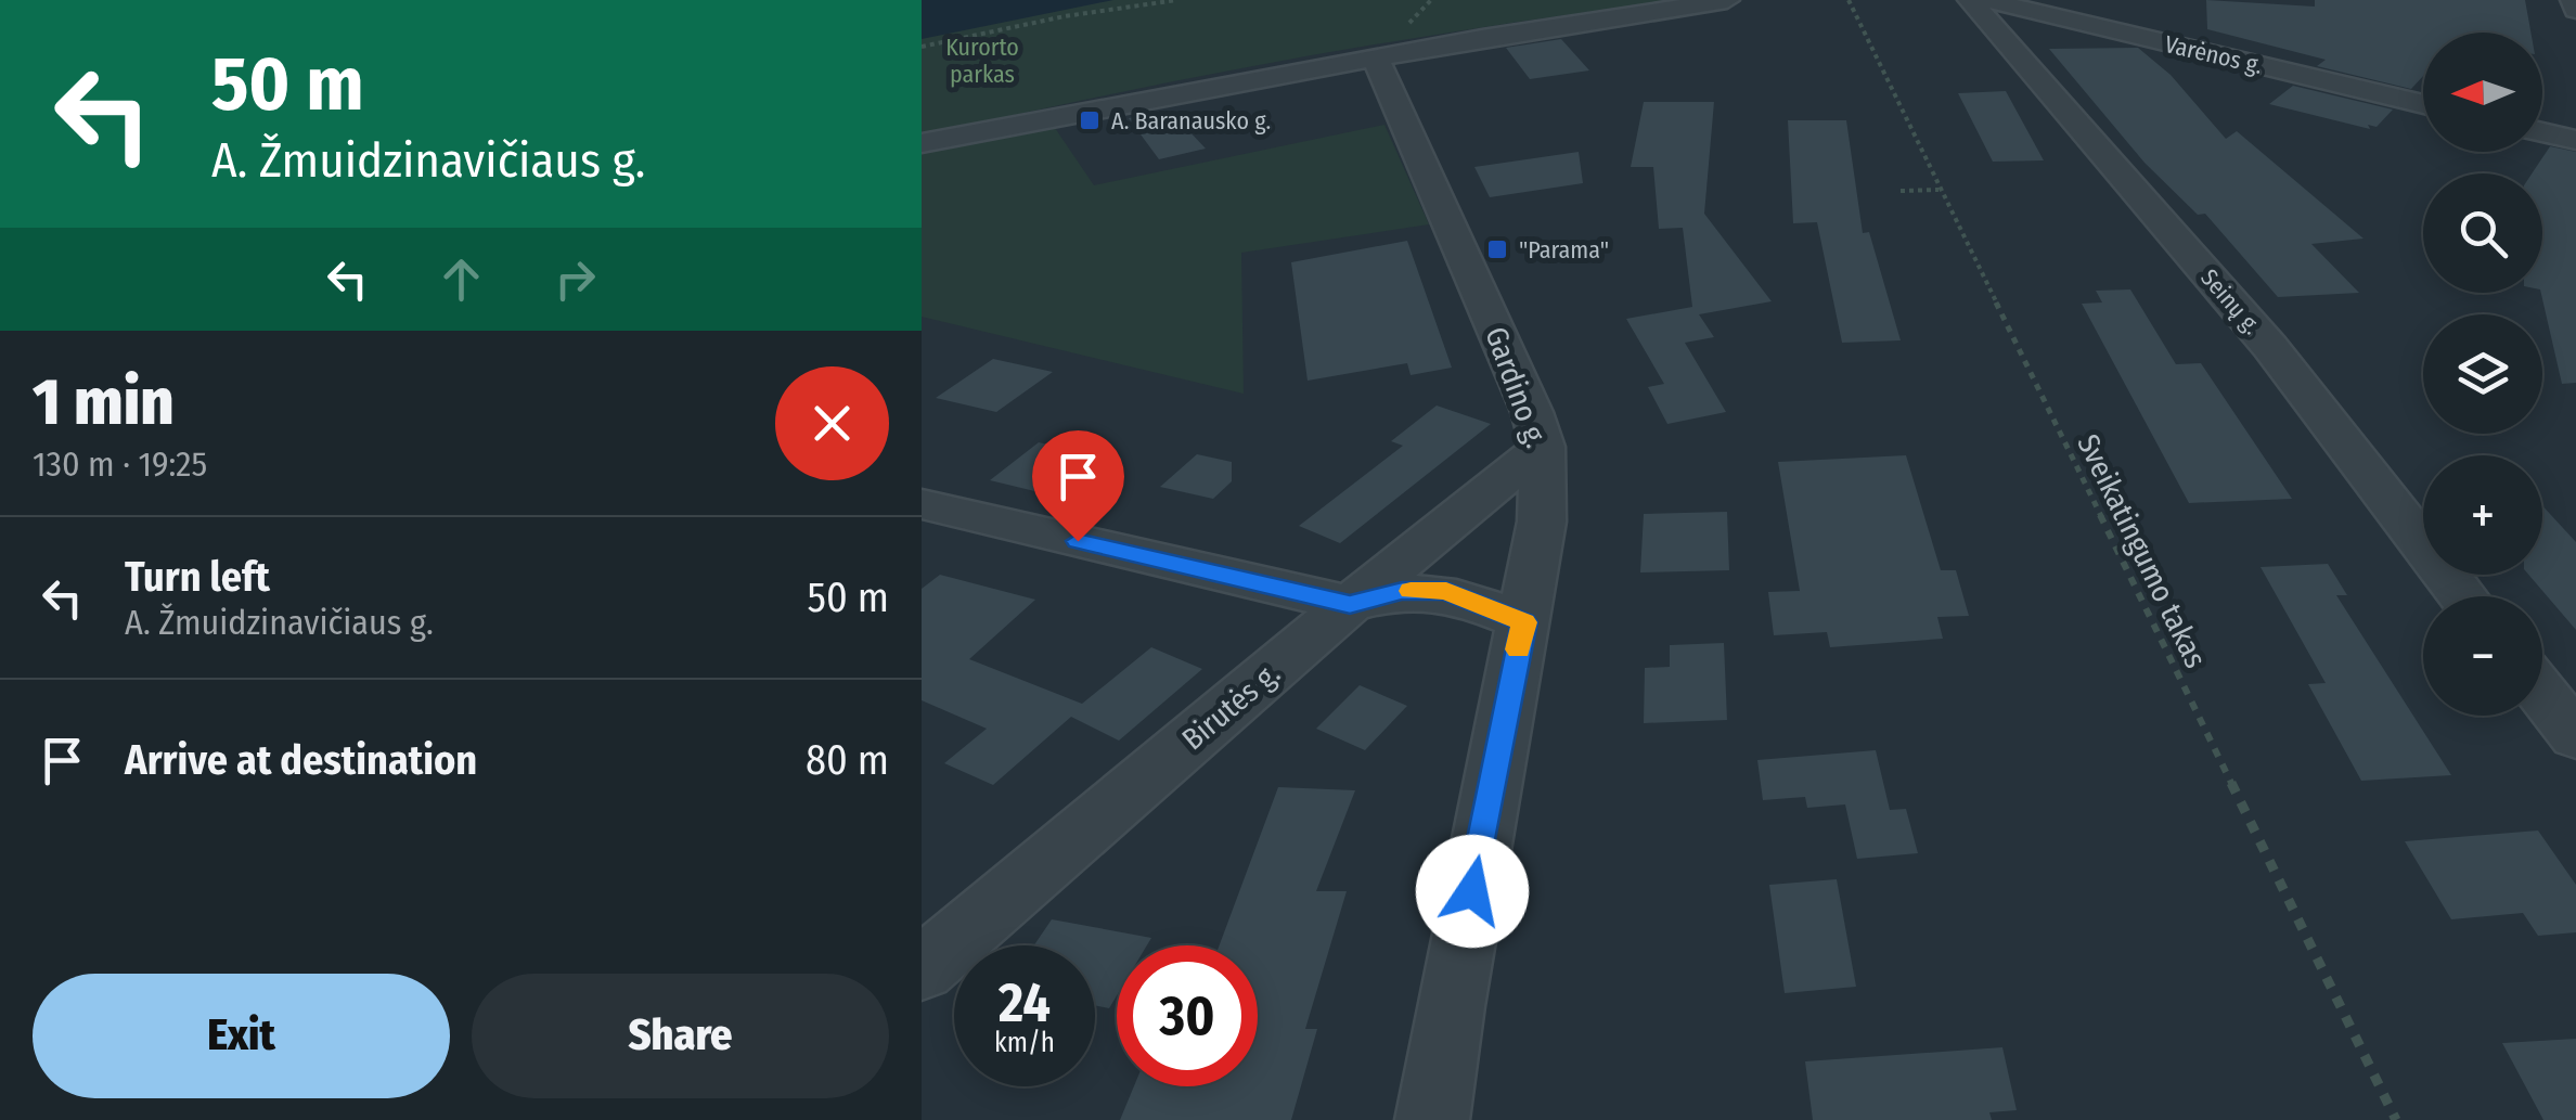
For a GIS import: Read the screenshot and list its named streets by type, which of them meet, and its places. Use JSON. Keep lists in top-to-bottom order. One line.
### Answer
{"streets":{"street":["Varėnos g.","Seinų g.","Gardino g.","Birutės g."],"path":["Sveikatingumo takas"]},"crossings":[["Gardino g.","Birutės g."]],"parks":["Kurorto parkas"],"places":{"transit":["A. Baranausko g.","\"Parama\""]},"north":"left","page":{"turn":["50 m","A. Žmuidzinavičiaus g."],"map_buttons":["+","−"],"heading":["1 min","130 m · 19:25"],"list":[{"name":"Turn left","note":"A. Žmuidzinavičiaus g.","value":"50 m"},{"name":"Arrive at destination","value":"80 m"}],"speed":"24 km/h","limit":"30","buttons":["Exit","Share"]}}
